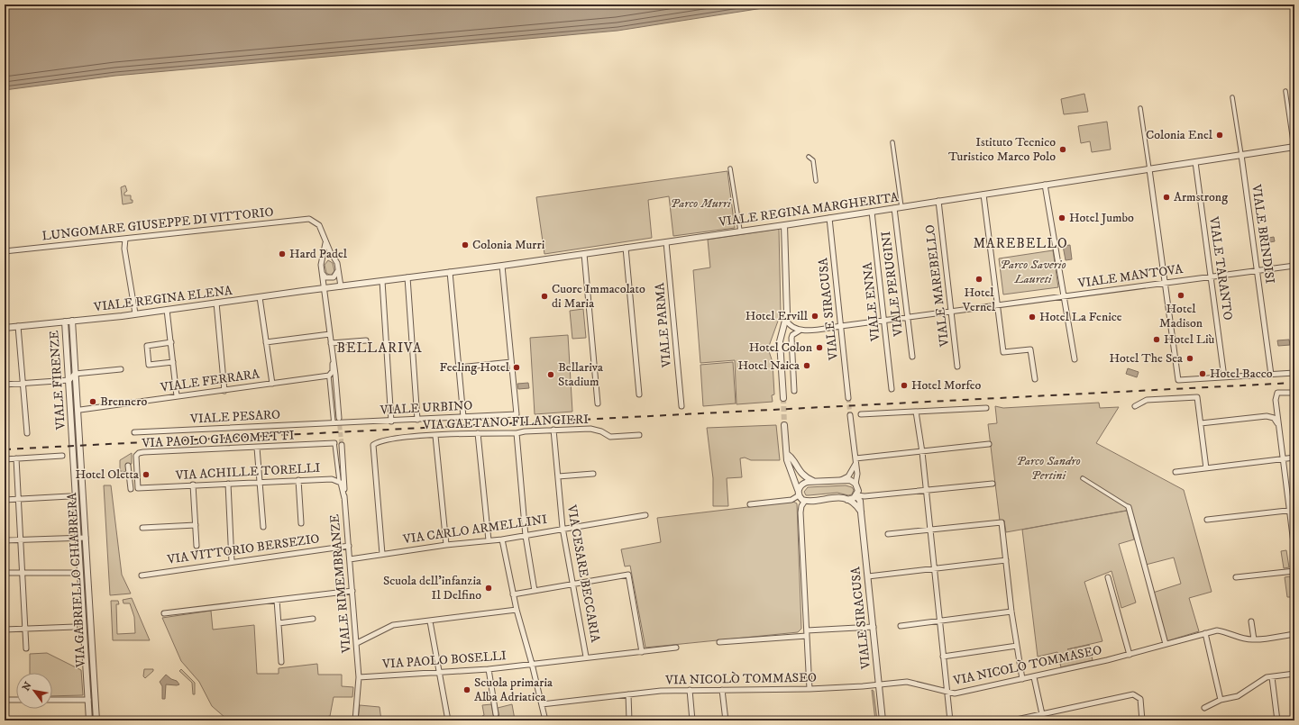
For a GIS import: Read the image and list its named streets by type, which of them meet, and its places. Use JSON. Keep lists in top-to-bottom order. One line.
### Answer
{"streets":{"street":["VIALE REGINA MARGHERITA","LUNGOMARE GIUSEPPE DI VITTORIO","VIALE BRINDISI","VIALE TARANTO","VIALE MANTOVA","VIALE PERUGINI","VIALE MAREBELLO","VIALE REGINA ELENA","VIALE ENNA","VIALE SIRACUSA","VIALE PARMA","VIALE FIRENZE","VIALE FERRARA","VIALE URBINO","VIALE PESARO","VIA GAETANO FILANGIERI","VIA PAOLO GIACOMETTI","VIA ACHILLE TORELLI","VIA CARLO ARMELLINI","VIA VITTORIO BERSEZIO","VIA CESARE BECCARIA","VIA GABRIELLO CHIABRERA","VIALE RIMEMBRANZE","VIA PAOLO BOSELLI","VIA NICOLÒ TOMMASEO"]},"crossings":[["VIALE REGINA MARGHERITA","VIALE BRINDISI"],["VIALE REGINA MARGHERITA","VIALE TARANTO"],["VIALE REGINA MARGHERITA","VIALE PERUGINI"],["VIALE REGINA MARGHERITA","VIALE MAREBELLO"],["VIALE REGINA MARGHERITA","VIALE REGINA ELENA"],["VIALE REGINA MARGHERITA","VIALE ENNA"],["VIALE REGINA MARGHERITA","VIALE SIRACUSA"],["VIALE REGINA MARGHERITA","VIALE PARMA"],["VIALE BRINDISI","VIALE MANTOVA"],["VIALE TARANTO","VIALE MANTOVA"],["VIALE MANTOVA","VIALE PERUGINI"],["VIALE MANTOVA","VIALE MAREBELLO"],["VIALE MANTOVA","VIALE ENNA"],["VIALE MANTOVA","VIALE SIRACUSA"],["VIALE REGINA ELENA","VIALE FIRENZE"],["VIALE SIRACUSA","VIA NICOLÒ TOMMASEO"],["VIALE FIRENZE","VIA GABRIELLO CHIABRERA"],["VIALE URBINO","VIALE PESARO"],["VIA GAETANO FILANGIERI","VIA CARLO ARMELLINI"],["VIA GAETANO FILANGIERI","VIA CESARE BECCARIA"],["VIA PAOLO GIACOMETTI","VIA ACHILLE TORELLI"],["VIA ACHILLE TORELLI","VIALE RIMEMBRANZE"],["VIA CARLO ARMELLINI","VIA CESARE BECCARIA"],["VIA CARLO ARMELLINI","VIALE RIMEMBRANZE"],["VIA VITTORIO BERSEZIO","VIALE RIMEMBRANZE"],["VIA CESARE BECCARIA","VIA PAOLO BOSELLI"],["VIALE RIMEMBRANZE","VIA PAOLO BOSELLI"]],"districts":["MAREBELLO","BELLARIVA"],"parks":["Parco Murri","Parco Saverio Laureti","Parco Sandro Pertini"],"places":["Colonia Enel","Istituto Tecnico Turistico Marco Polo","Armstrong","Hotel Jumbo","Colonia Murri","Hard Padel","Hotel Vernel","Hotel Madison","Cuore Immacolato di Maria","Hotel Ervill","Hotel La Fenice","Hotel Liù","Hotel Colon","Hotel The Sea","Hotel Naica","Feeling Hotel","Hotel Bacco","Bellariva Stadium","Hotel Morfeo","Brennero","Hotel Oletta","Scuola dell'infanzia Il Delfino","Scuola primaria Alba Adriatica"],"north":"top left"}
